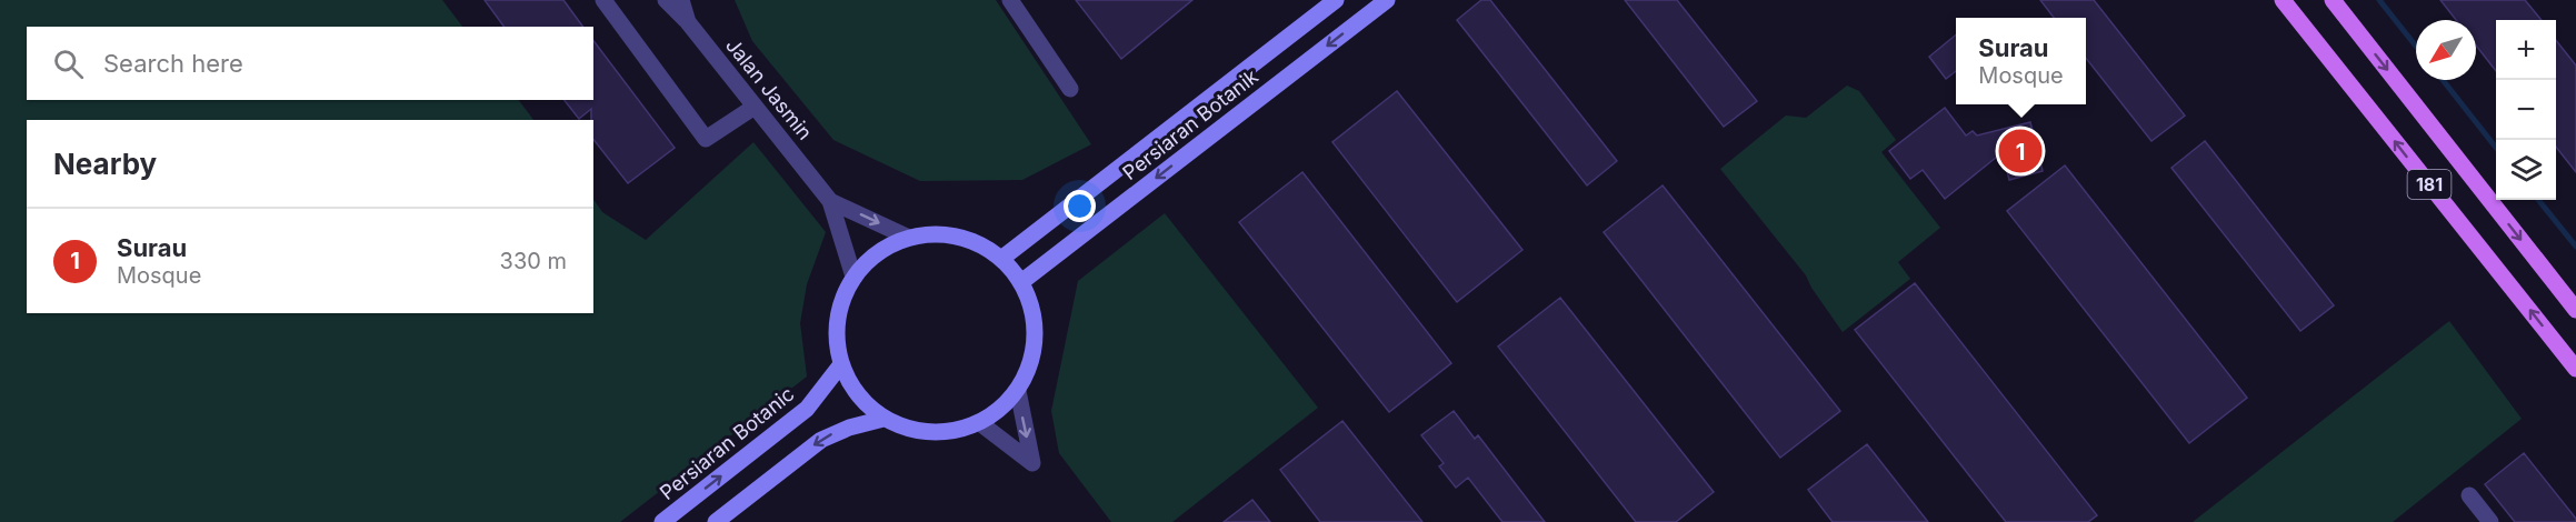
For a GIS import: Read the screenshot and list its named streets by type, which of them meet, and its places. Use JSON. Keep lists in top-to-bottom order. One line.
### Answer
{"streets":{"main road":["Persiaran Botanik","181","Persiaran Botanic"],"street":["Jalan Jasmin"]},"crossings":[["Jalan Jasmin","Persiaran Botanik"],["Jalan Jasmin","Persiaran Botanic"],["Persiaran Botanik","Persiaran Botanic"]],"north":"bottom left","page":{"popup":["Surau","Mosque"],"map_buttons":["+","−"],"search":"Search here","heading":"Nearby","pins":"1","list":[{"mark":"1","name":"Surau","note":"Mosque","value":"330 m"}]}}
